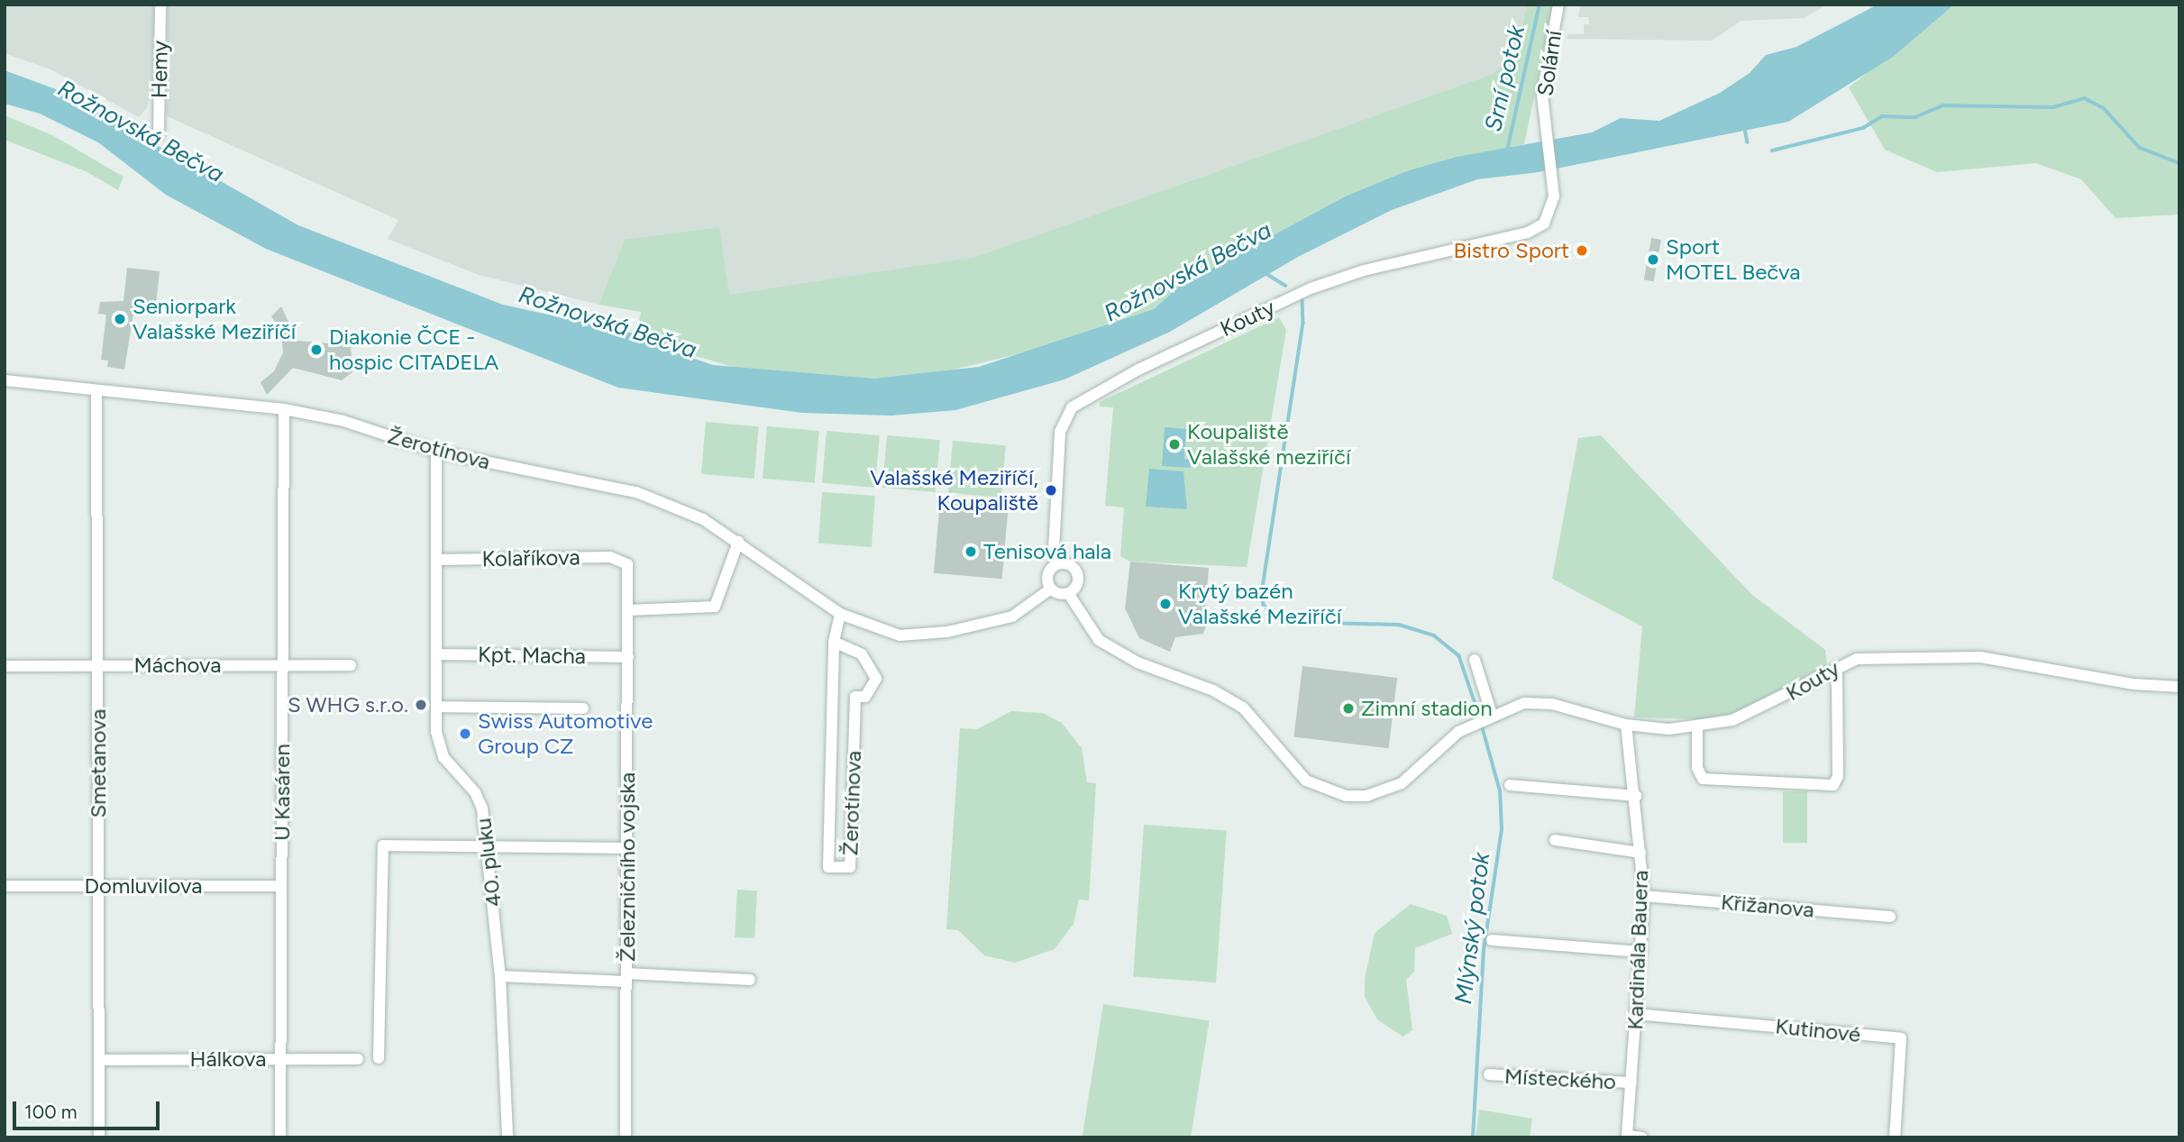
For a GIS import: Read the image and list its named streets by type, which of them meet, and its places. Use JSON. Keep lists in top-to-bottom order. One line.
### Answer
{"streets":{"street":["Solární","Hemy","Kouty","Žerotínova","Kolaříkova","Kpt. Macha","Máchova","Smetanova","U Kasáren","40. pluku","Železničního vojska","Domluvilova","Křižanova","Kardinála Bauera","Kutinové","Hálkova","Místeckého"]},"crossings":[["Solární","Kouty"],["Kouty","Žerotínova"],["Kouty","Kardinála Bauera"],["Žerotínova","Smetanova"],["Žerotínova","U Kasáren"],["Žerotínova","40. pluku"],["Kolaříkova","40. pluku"],["Kolaříkova","Železničního vojska"],["Kpt. Macha","40. pluku"],["Kpt. Macha","Železničního vojska"],["Máchova","Smetanova"],["Máchova","U Kasáren"],["Smetanova","Domluvilova"],["Smetanova","Hálkova"],["U Kasáren","Domluvilova"],["U Kasáren","Hálkova"],["Křižanova","Kardinála Bauera"],["Kardinála Bauera","Kutinové"],["Kardinála Bauera","Místeckého"]],"water":["Srní potok","Rožnovská Bečva","Mlýnský potok"],"places":["Bistro Sport","Sport MOTEL Bečva","Seniorpark Valašské Meziříčí","Diakonie ČCE - hospic CITADELA","Koupaliště Valašské meziříčí","Valašské Meziříčí, Koupaliště","Tenisová hala","Krytý bazén Valašské Meziříčí","S WHG s.r.o.","Zimní stadion","Swiss Automotive Group CZ"],"scale_bar":"100 m"}
